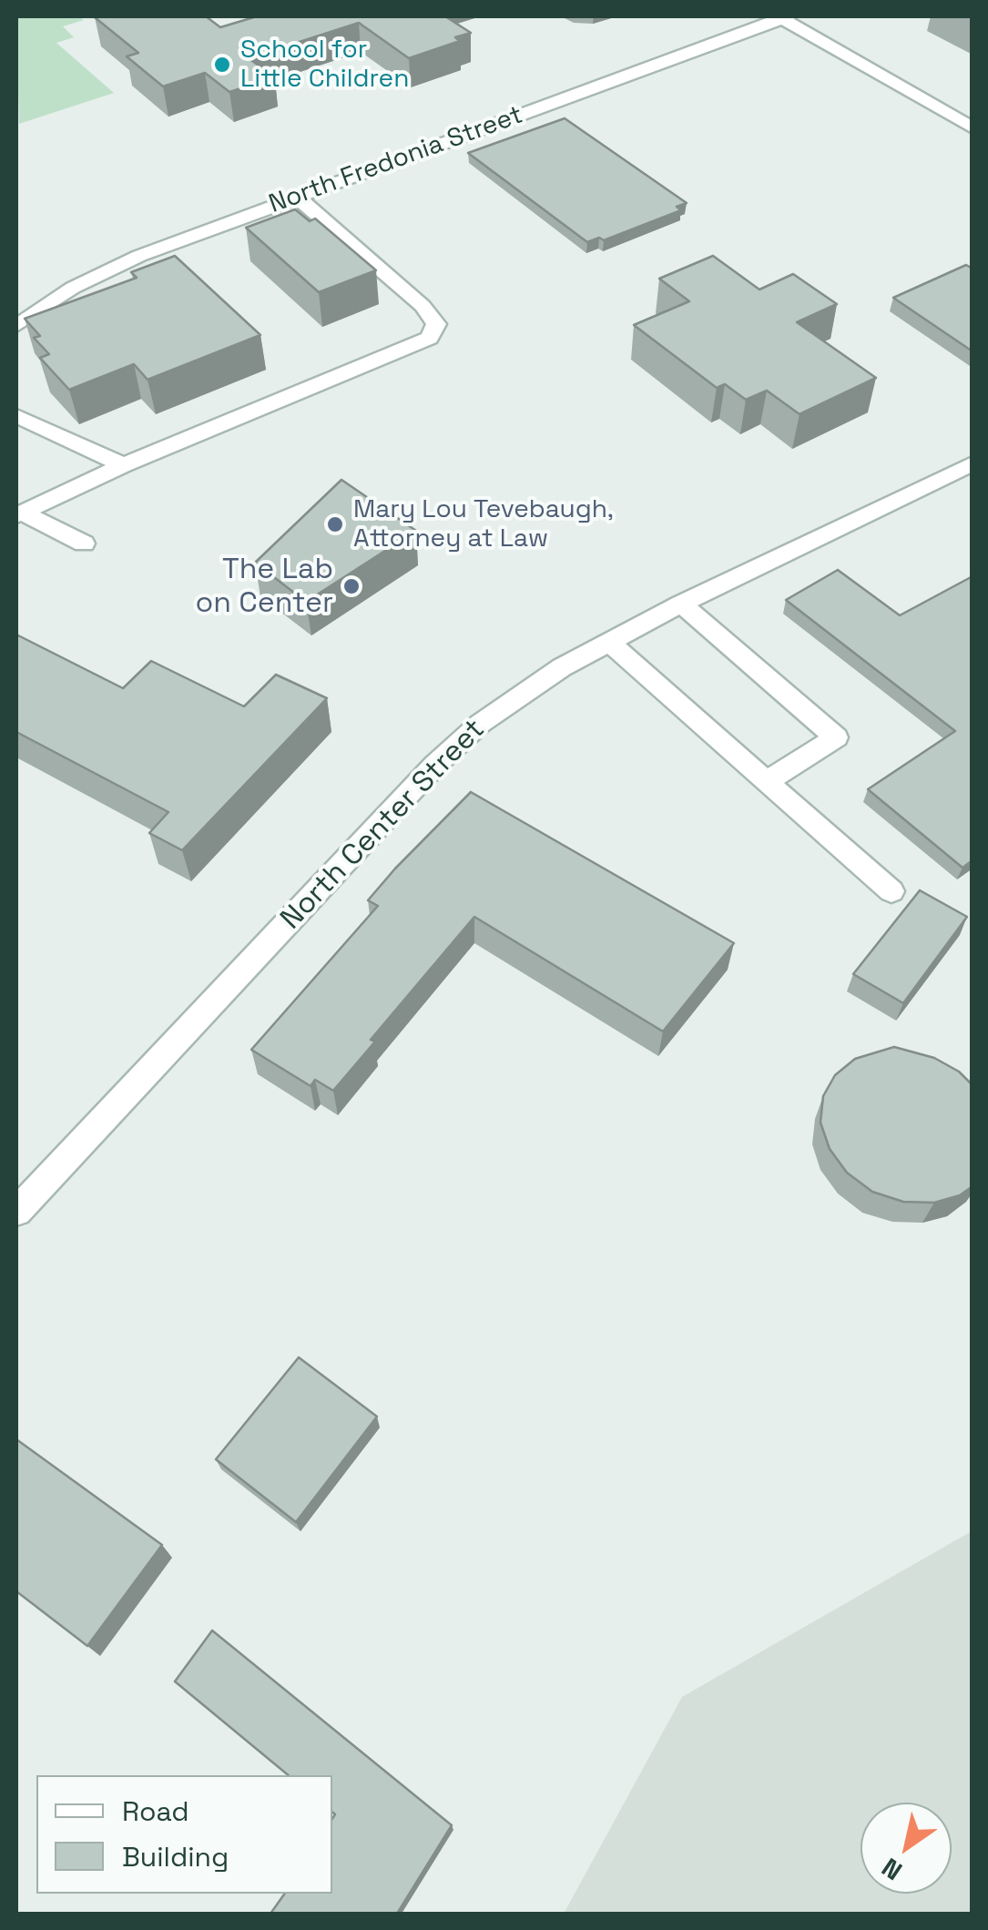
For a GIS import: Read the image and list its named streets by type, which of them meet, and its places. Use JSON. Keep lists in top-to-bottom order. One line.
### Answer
{"streets":{"street":["North Fredonia Street","North Center Street"]},"places":["School for Little Children","Mary Lou Tevebaugh, Attorney at Law","The Lab on Center"],"legend":["Road","Building"],"north":"bottom left"}
